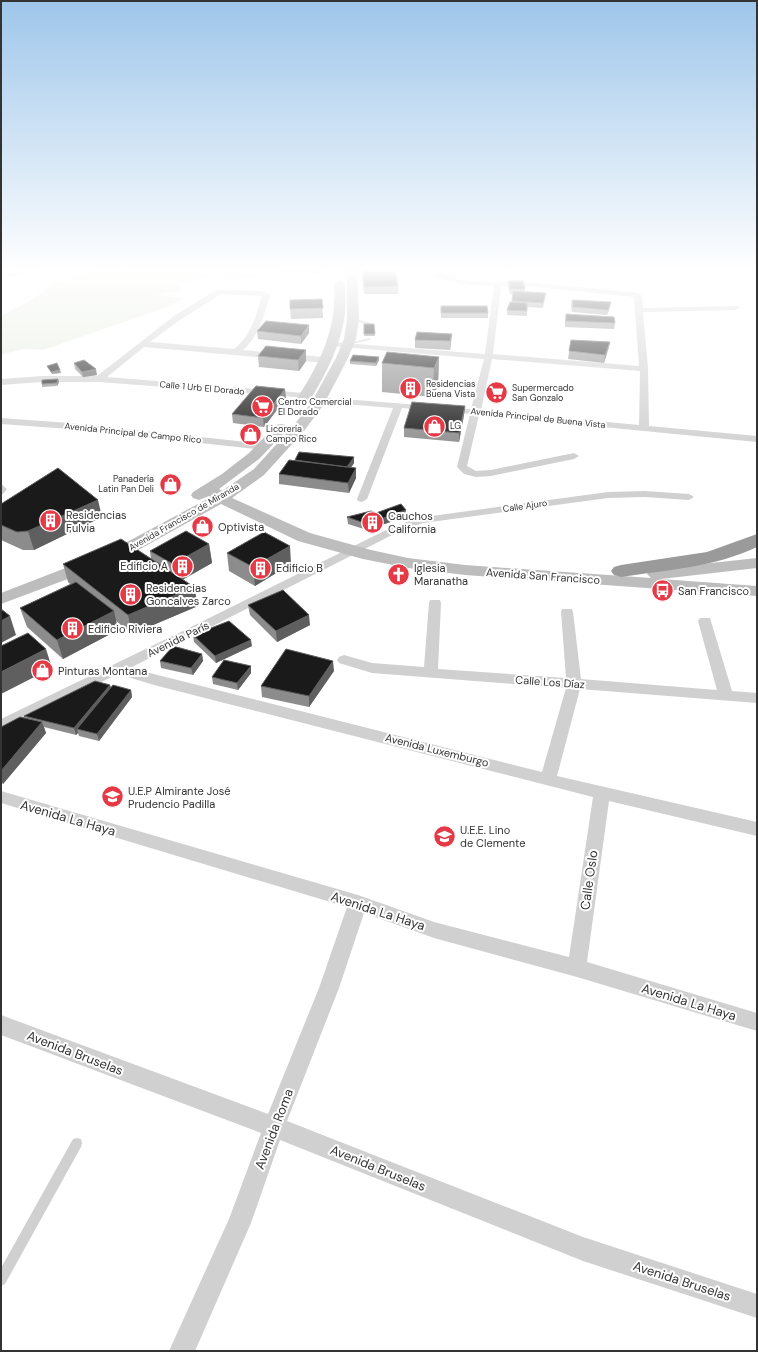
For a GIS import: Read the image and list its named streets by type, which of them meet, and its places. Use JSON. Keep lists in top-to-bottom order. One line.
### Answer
{"streets":{"main road":["Avenida Francisco de Miranda","Avenida San Francisco"],"street":["Calle 1 Urb El Dorado","Avenida Principal de Buena Vista","Avenida Principal de Campo Rico","Calle Ajuro","Avenida París","Calle Los Díaz","Avenida Luxemburgo","Avenida La Haya","Calle Oslo","Avenida Bruselas","Avenida Roma"]},"crossings":[["Calle 1 Urb El Dorado","Avenida Francisco de Miranda"],["Avenida Principal de Buena Vista","Avenida Francisco de Miranda"],["Avenida Principal de Campo Rico","Avenida Francisco de Miranda"],["Calle Ajuro","Avenida San Francisco"],["Calle Ajuro","Avenida París"],["Avenida Francisco de Miranda","Avenida San Francisco"],["Avenida San Francisco","Avenida París"],["Avenida París","Avenida Luxemburgo"],["Avenida Luxemburgo","Calle Oslo"],["Avenida La Haya","Calle Oslo"],["Avenida La Haya","Avenida Roma"],["Avenida Bruselas","Avenida Roma"]],"places":{"building":["Residencias Buena Vista","Residencias Fulvia","Cauchos California","Edificio A","Edificio B","Residencias Goncalves Zarco","Edificio Riviera"],"supermarket":["Supermercado San Gonzalo","Centro Comercial El Dorado"],"shop":["LG","Licorería Campo Rico","Panadería Latin Pan Deli","Optivista","Pinturas Montana"],"church":["Iglesia Maranatha"],"bus stop":["San Francisco"],"school or university":["U.E.P Almirante José Prudencio Padilla","U.E.E. Lino de Clemente"]}}
